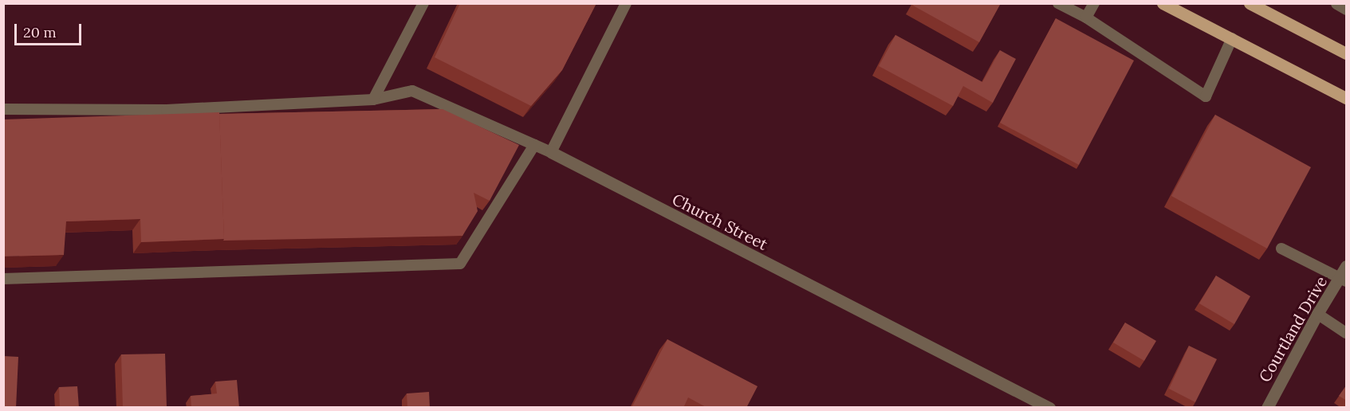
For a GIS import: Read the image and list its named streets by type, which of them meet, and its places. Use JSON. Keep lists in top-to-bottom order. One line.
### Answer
{"streets":{"street":["Church Street","Courtland Drive"]},"scale_bar":"20 m"}
